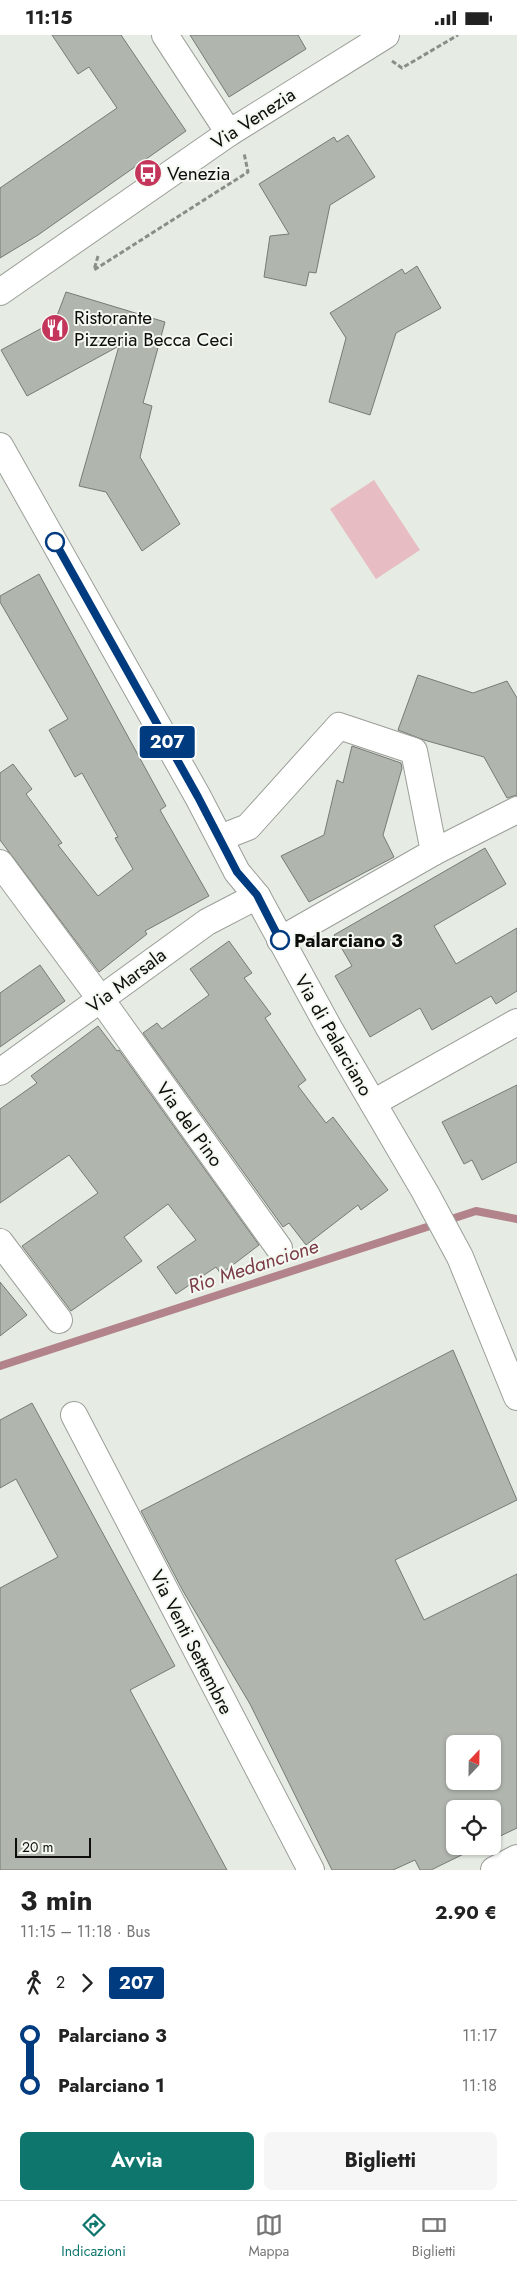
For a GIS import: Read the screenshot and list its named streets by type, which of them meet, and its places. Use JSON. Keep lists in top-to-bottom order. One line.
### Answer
{"streets":{"street":["Via Venezia","Via Marsala","Via di Palarciano","Via del Pino","Via Venti Settembre"]},"crossings":[["Via Marsala","Via di Palarciano"],["Via Marsala","Via del Pino"]],"water":["Rio Medancione"],"places":{"bus stop":["Venezia"],"restaurant":["Ristorante Pizzeria Becca Ceci"],"other":["Palarciano 3"]},"lines":["bus line 207"],"scale_bar":"20 m","north":"top","page":{"status":"11:15","on_map":"207","scale":"20 m","heading":["3 min","11:15 – 11:18 · Bus","2.90 €"],"legs":["2","207"],"list":[{"name":"Palarciano 3","value":"11:17"},{"name":"Palarciano 1","value":"11:18"}],"buttons":["Avvia","Biglietti"],"tabs":["Indicazioni","Mappa","Biglietti"]}}
